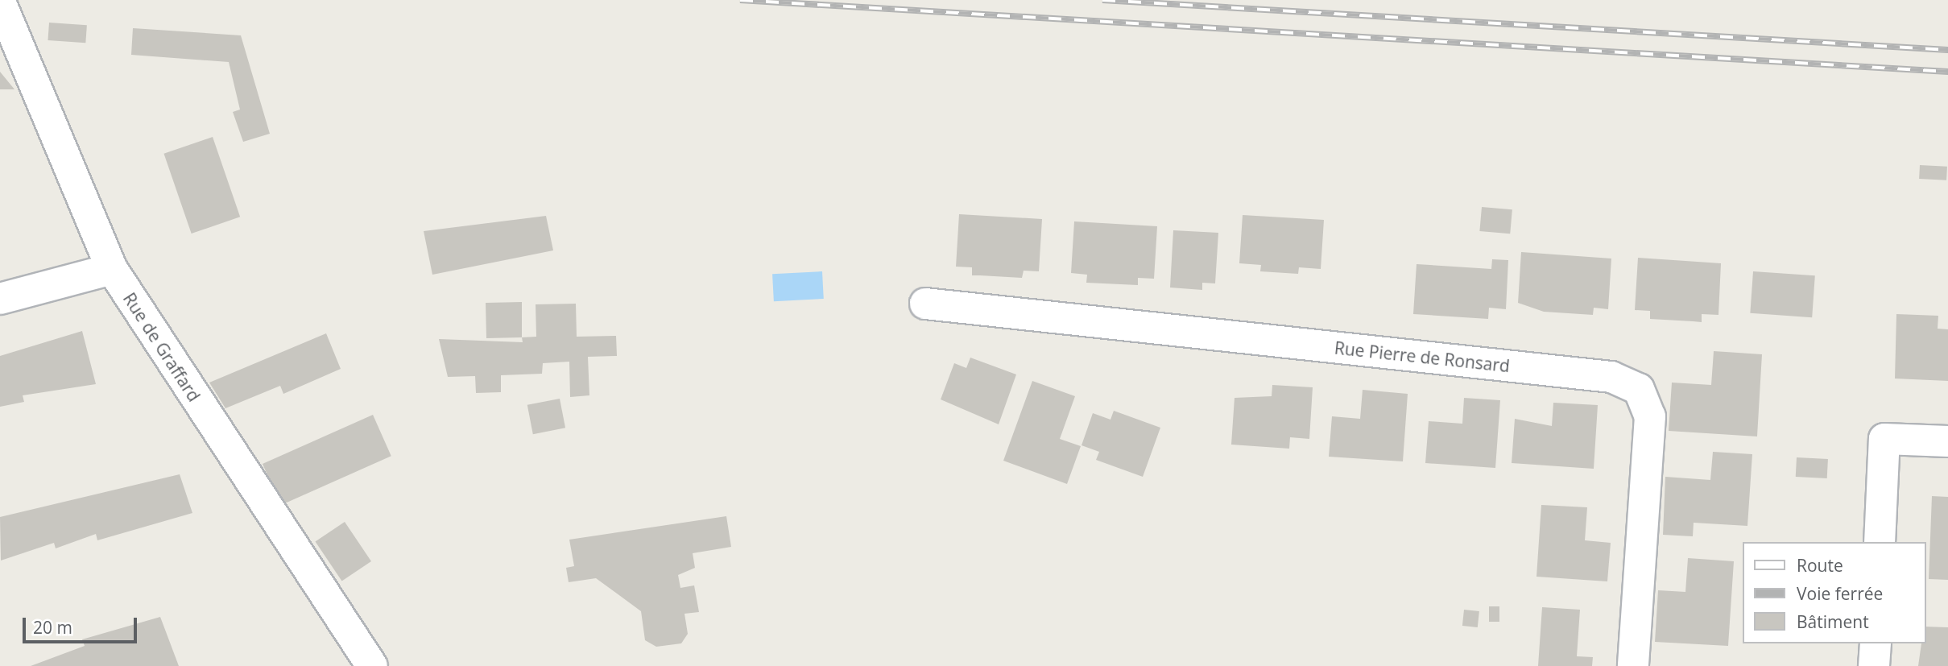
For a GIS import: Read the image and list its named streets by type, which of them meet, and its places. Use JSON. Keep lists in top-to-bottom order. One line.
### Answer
{"streets":{"street":["Rue de Graffard","Rue Pierre de Ronsard"]},"legend":["Route","Voie ferrée","Bâtiment"],"scale_bar":"20 m"}
